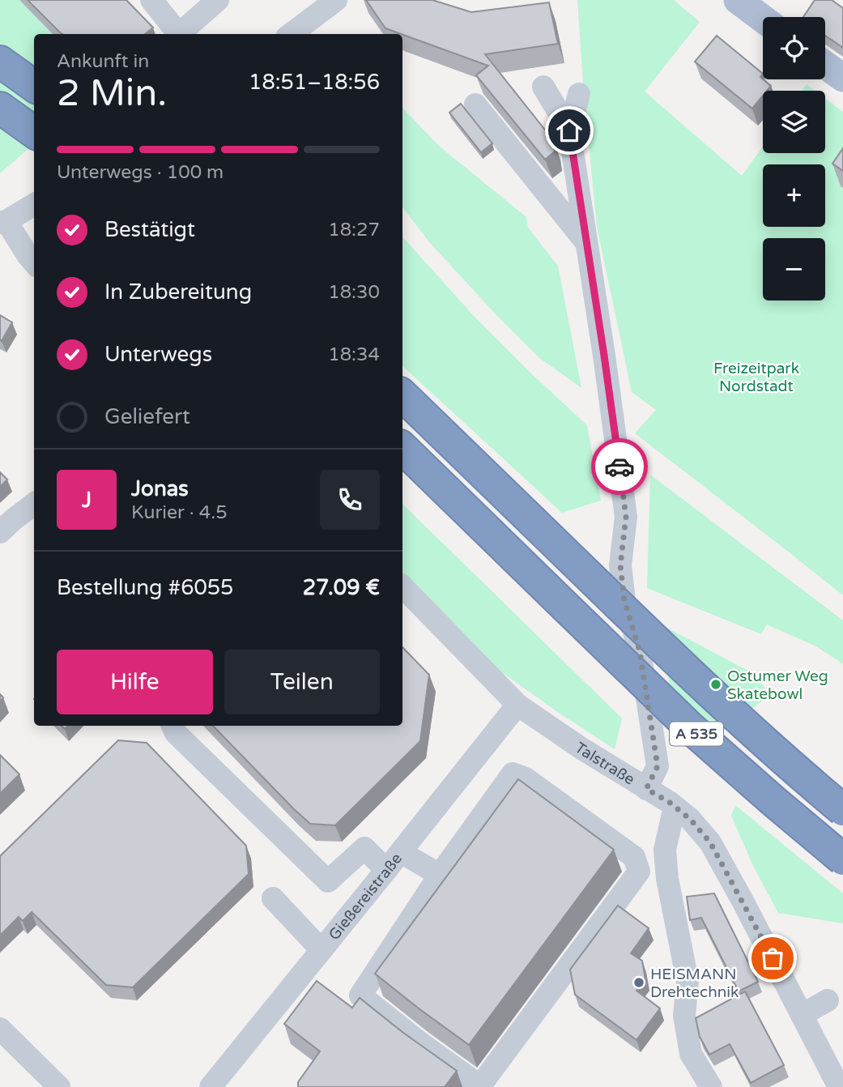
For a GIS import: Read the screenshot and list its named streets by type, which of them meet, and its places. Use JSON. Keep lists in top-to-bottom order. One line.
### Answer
{"streets":{"highway":["A 535"],"street":["Talstraße","Gießereistraße"]},"crossings":[["Talstraße","Gießereistraße"]],"parks":["Freizeitpark Nordstadt"],"places":["Ostumer Weg Skatebowl","HEISMANN Drehtechnik"],"page":{"map_buttons":["+","−"],"heading":["2 Min.","Ankunft in","18:51–18:56"],"panel":["Jonas","Kurier · 4.5","Bestellung #6055","27.09 €"],"bar":"Unterwegs · 100 m","list":[["Bestätigt","18:27"],["In Zubereitung","18:30"],["Unterwegs","18:34"],"Geliefert"],"round":"J","buttons":["Hilfe","Teilen"]}}
